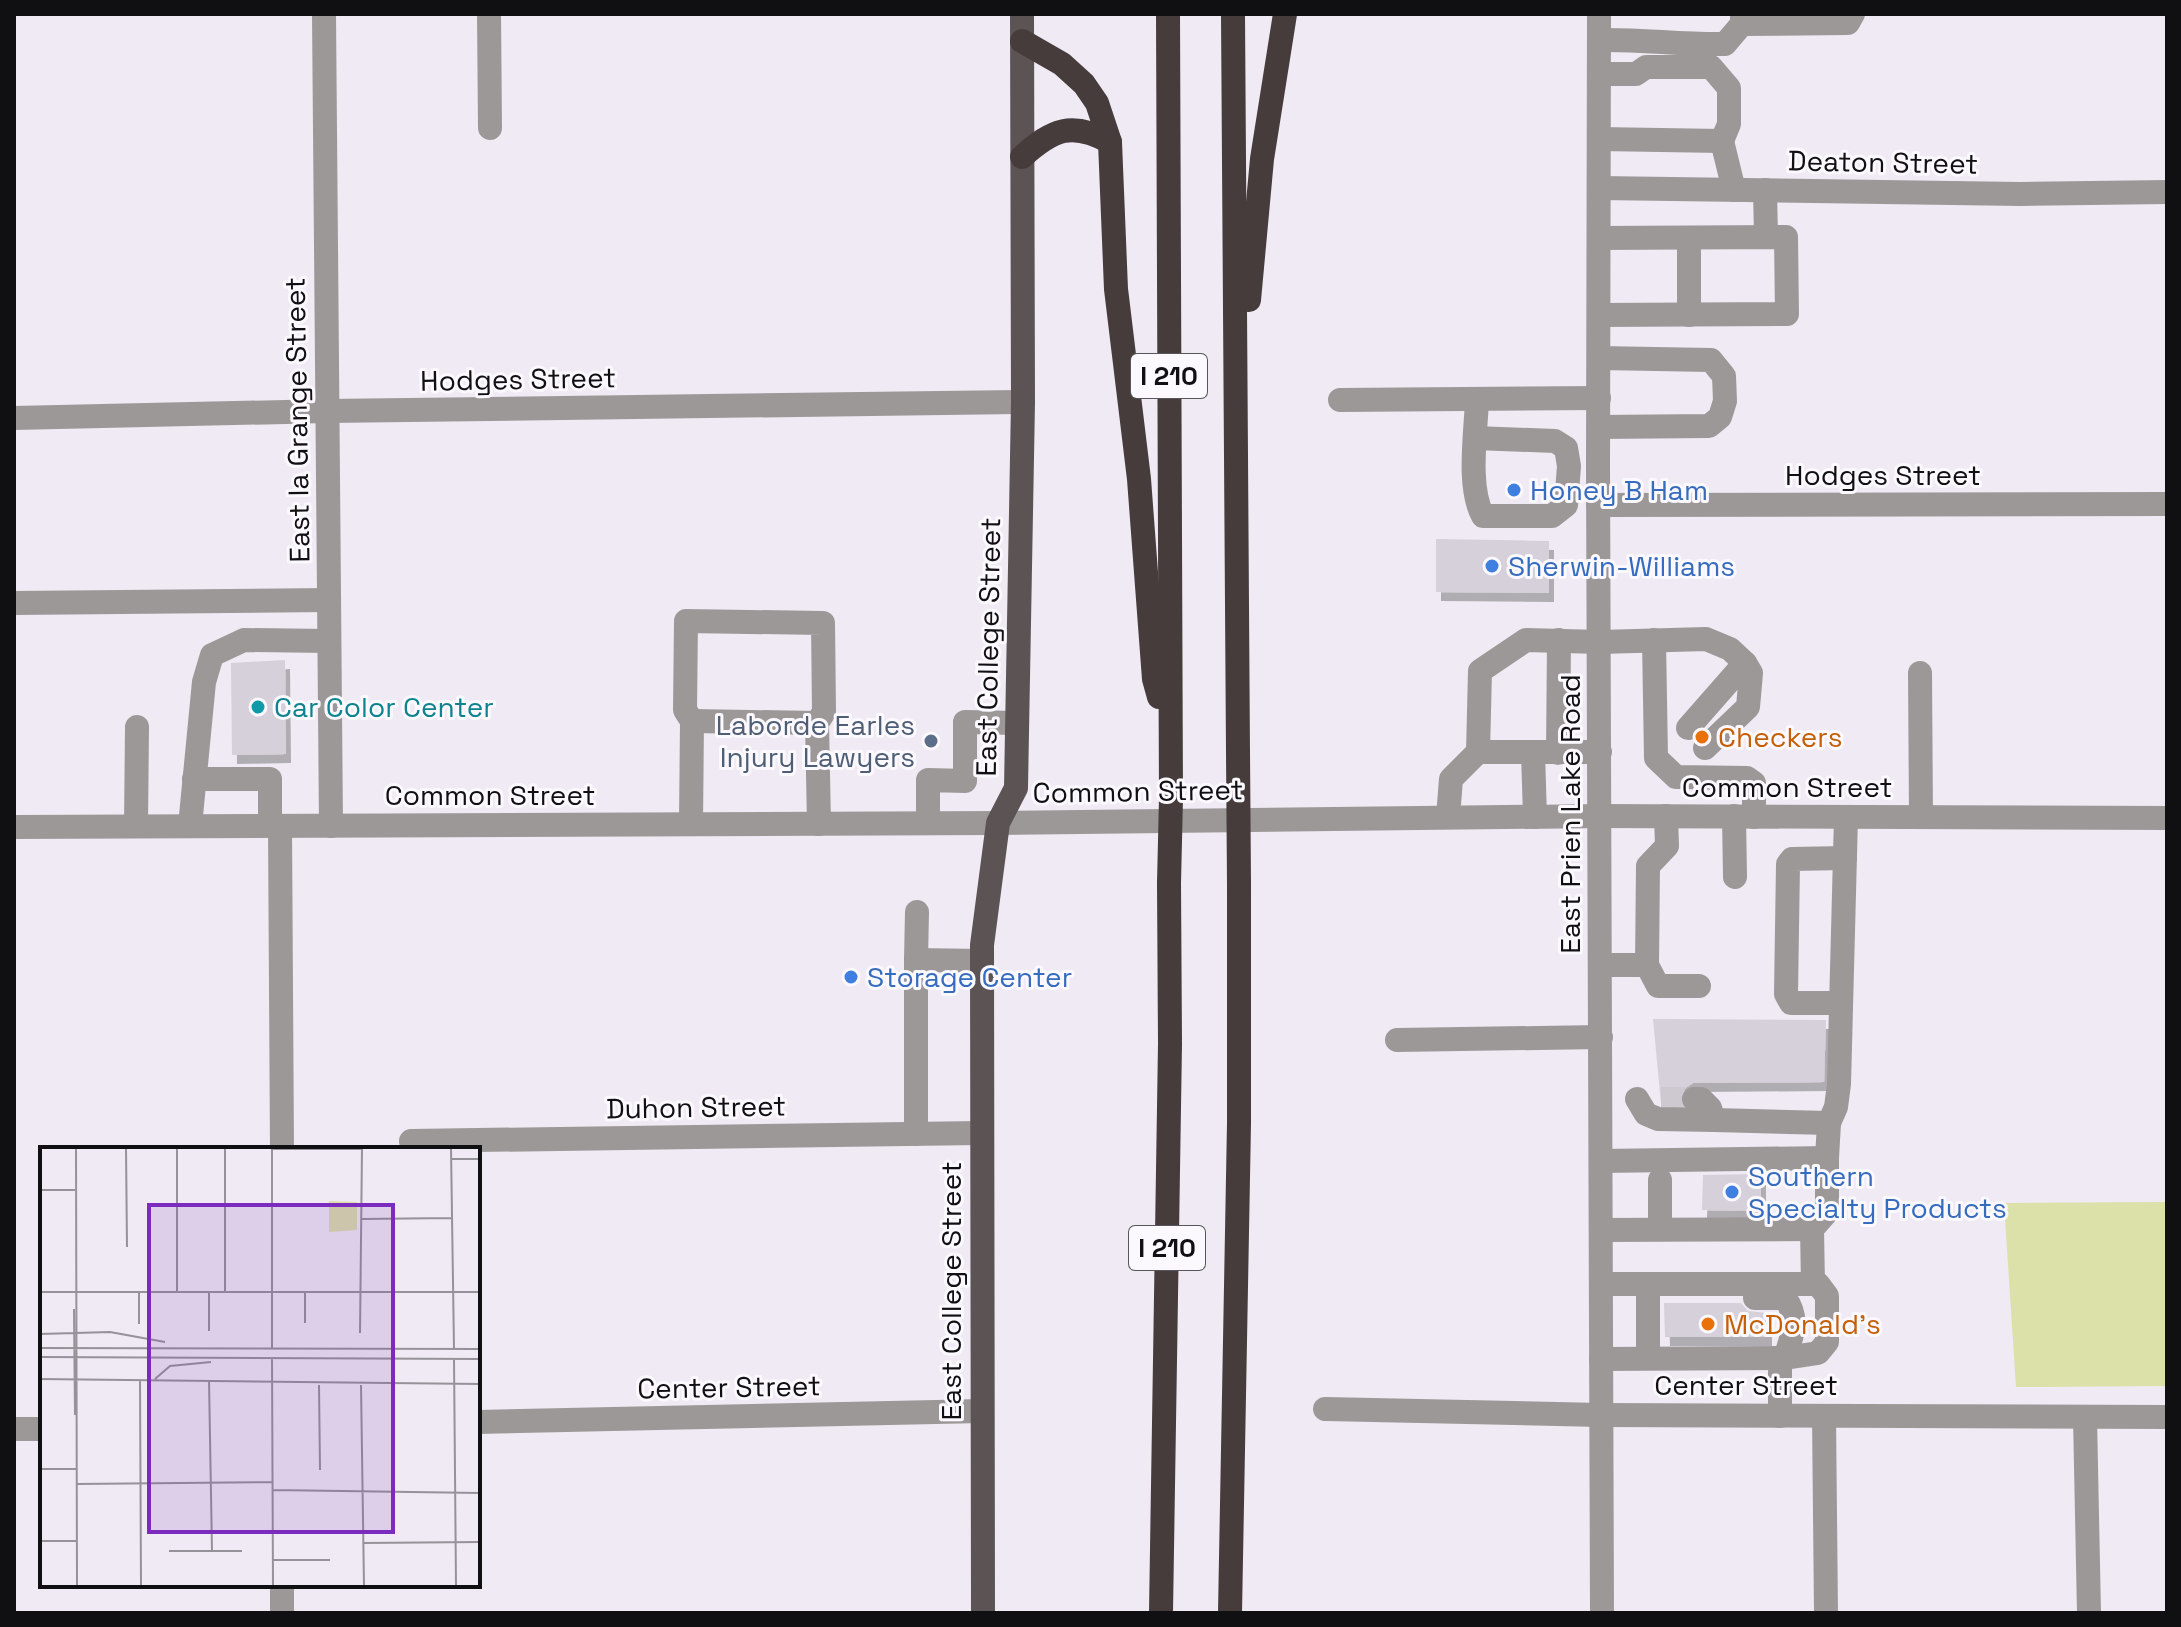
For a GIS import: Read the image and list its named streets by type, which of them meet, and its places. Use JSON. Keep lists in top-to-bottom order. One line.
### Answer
{"streets":{"highway":["I 210"],"main road":["East College Street"],"street":["Deaton Street","Hodges Street","East la Grange Street","Common Street","East Prien Lake Road","Duhon Street","Center Street"]},"crossings":[["Deaton Street","East Prien Lake Road"],["Hodges Street","East la Grange Street"],["Hodges Street","East College Street"],["Hodges Street","East Prien Lake Road"],["East la Grange Street","Common Street"],["East College Street","Common Street"],["East College Street","Duhon Street"],["East College Street","Center Street"],["Common Street","East Prien Lake Road"],["East Prien Lake Road","Center Street"]],"places":["Honey B Ham","Sherwin-Williams","Car Color Center","Checkers","Laborde Earles Injury Lawyers","Storage Center","Southern Specialty Products","McDonald's"]}
